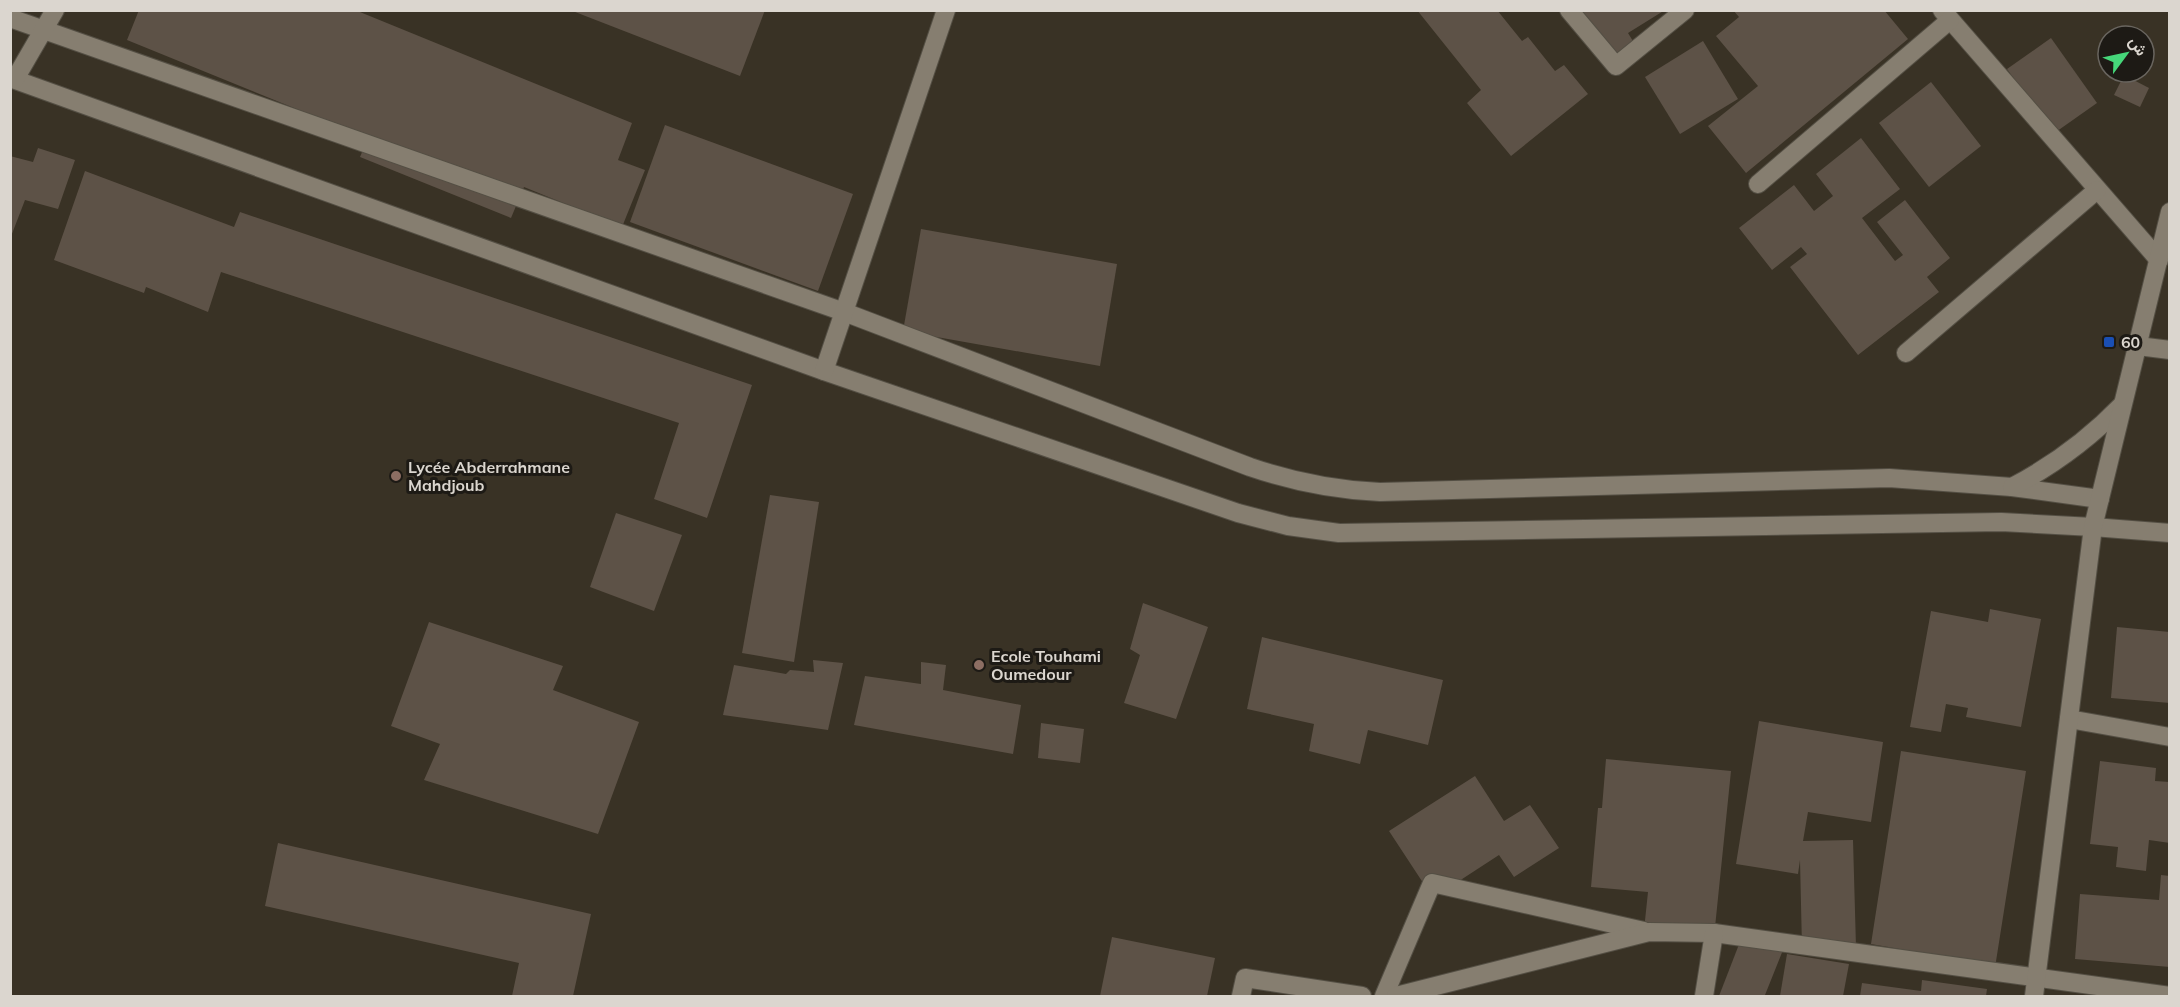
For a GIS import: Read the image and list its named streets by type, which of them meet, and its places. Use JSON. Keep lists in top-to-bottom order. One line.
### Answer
{"places":{"transit":["60"],"other":["Lycée Abderrahmane Mahdjoub","Ecole Touhami Oumedour"]},"north":"top right"}
